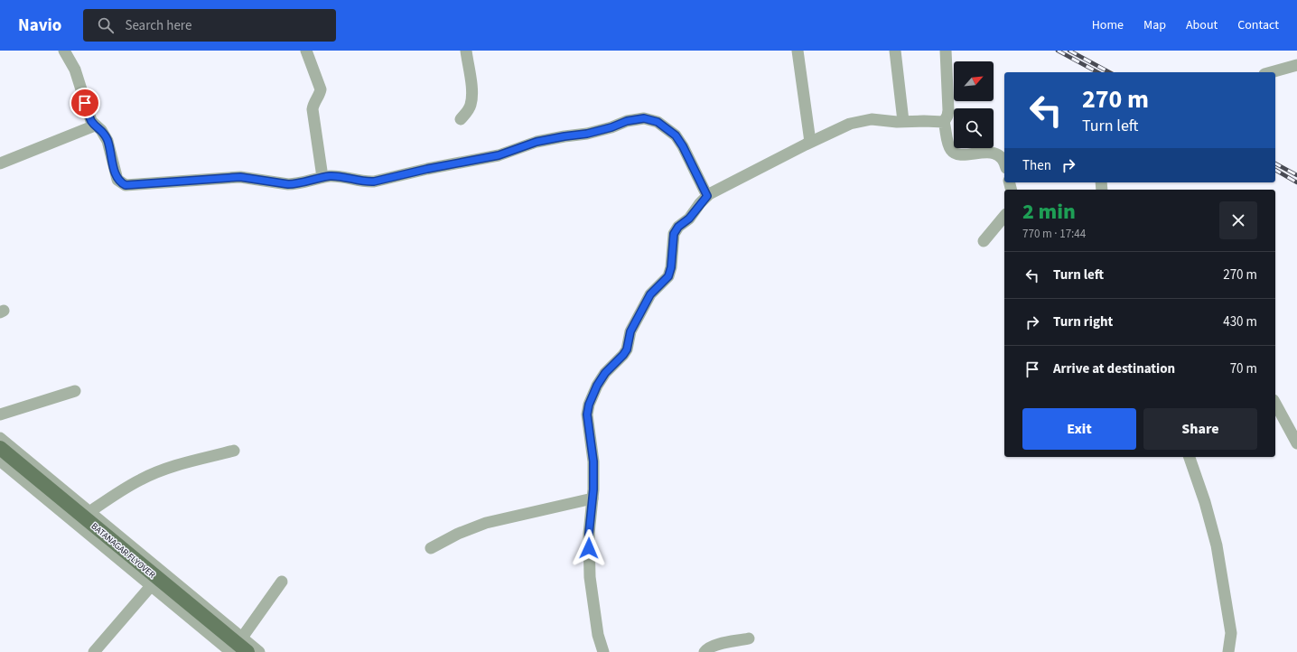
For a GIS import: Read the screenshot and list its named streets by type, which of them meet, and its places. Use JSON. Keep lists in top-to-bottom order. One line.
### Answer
{"streets":{"main road":["BATANAGAR FLYOVER"]},"north":"top right","page":{"header":"Navio","search":"Search here","nav":["Home","Map","About","Contact"],"turn":["270 m","Turn left"],"then":"Then","heading":["2 min","770 m · 17:44"],"list":[{"name":"Turn left","value":"270 m"},{"name":"Turn right","value":"430 m"},{"name":"Arrive at destination","value":"70 m"}],"buttons":["Exit","Share"]}}
